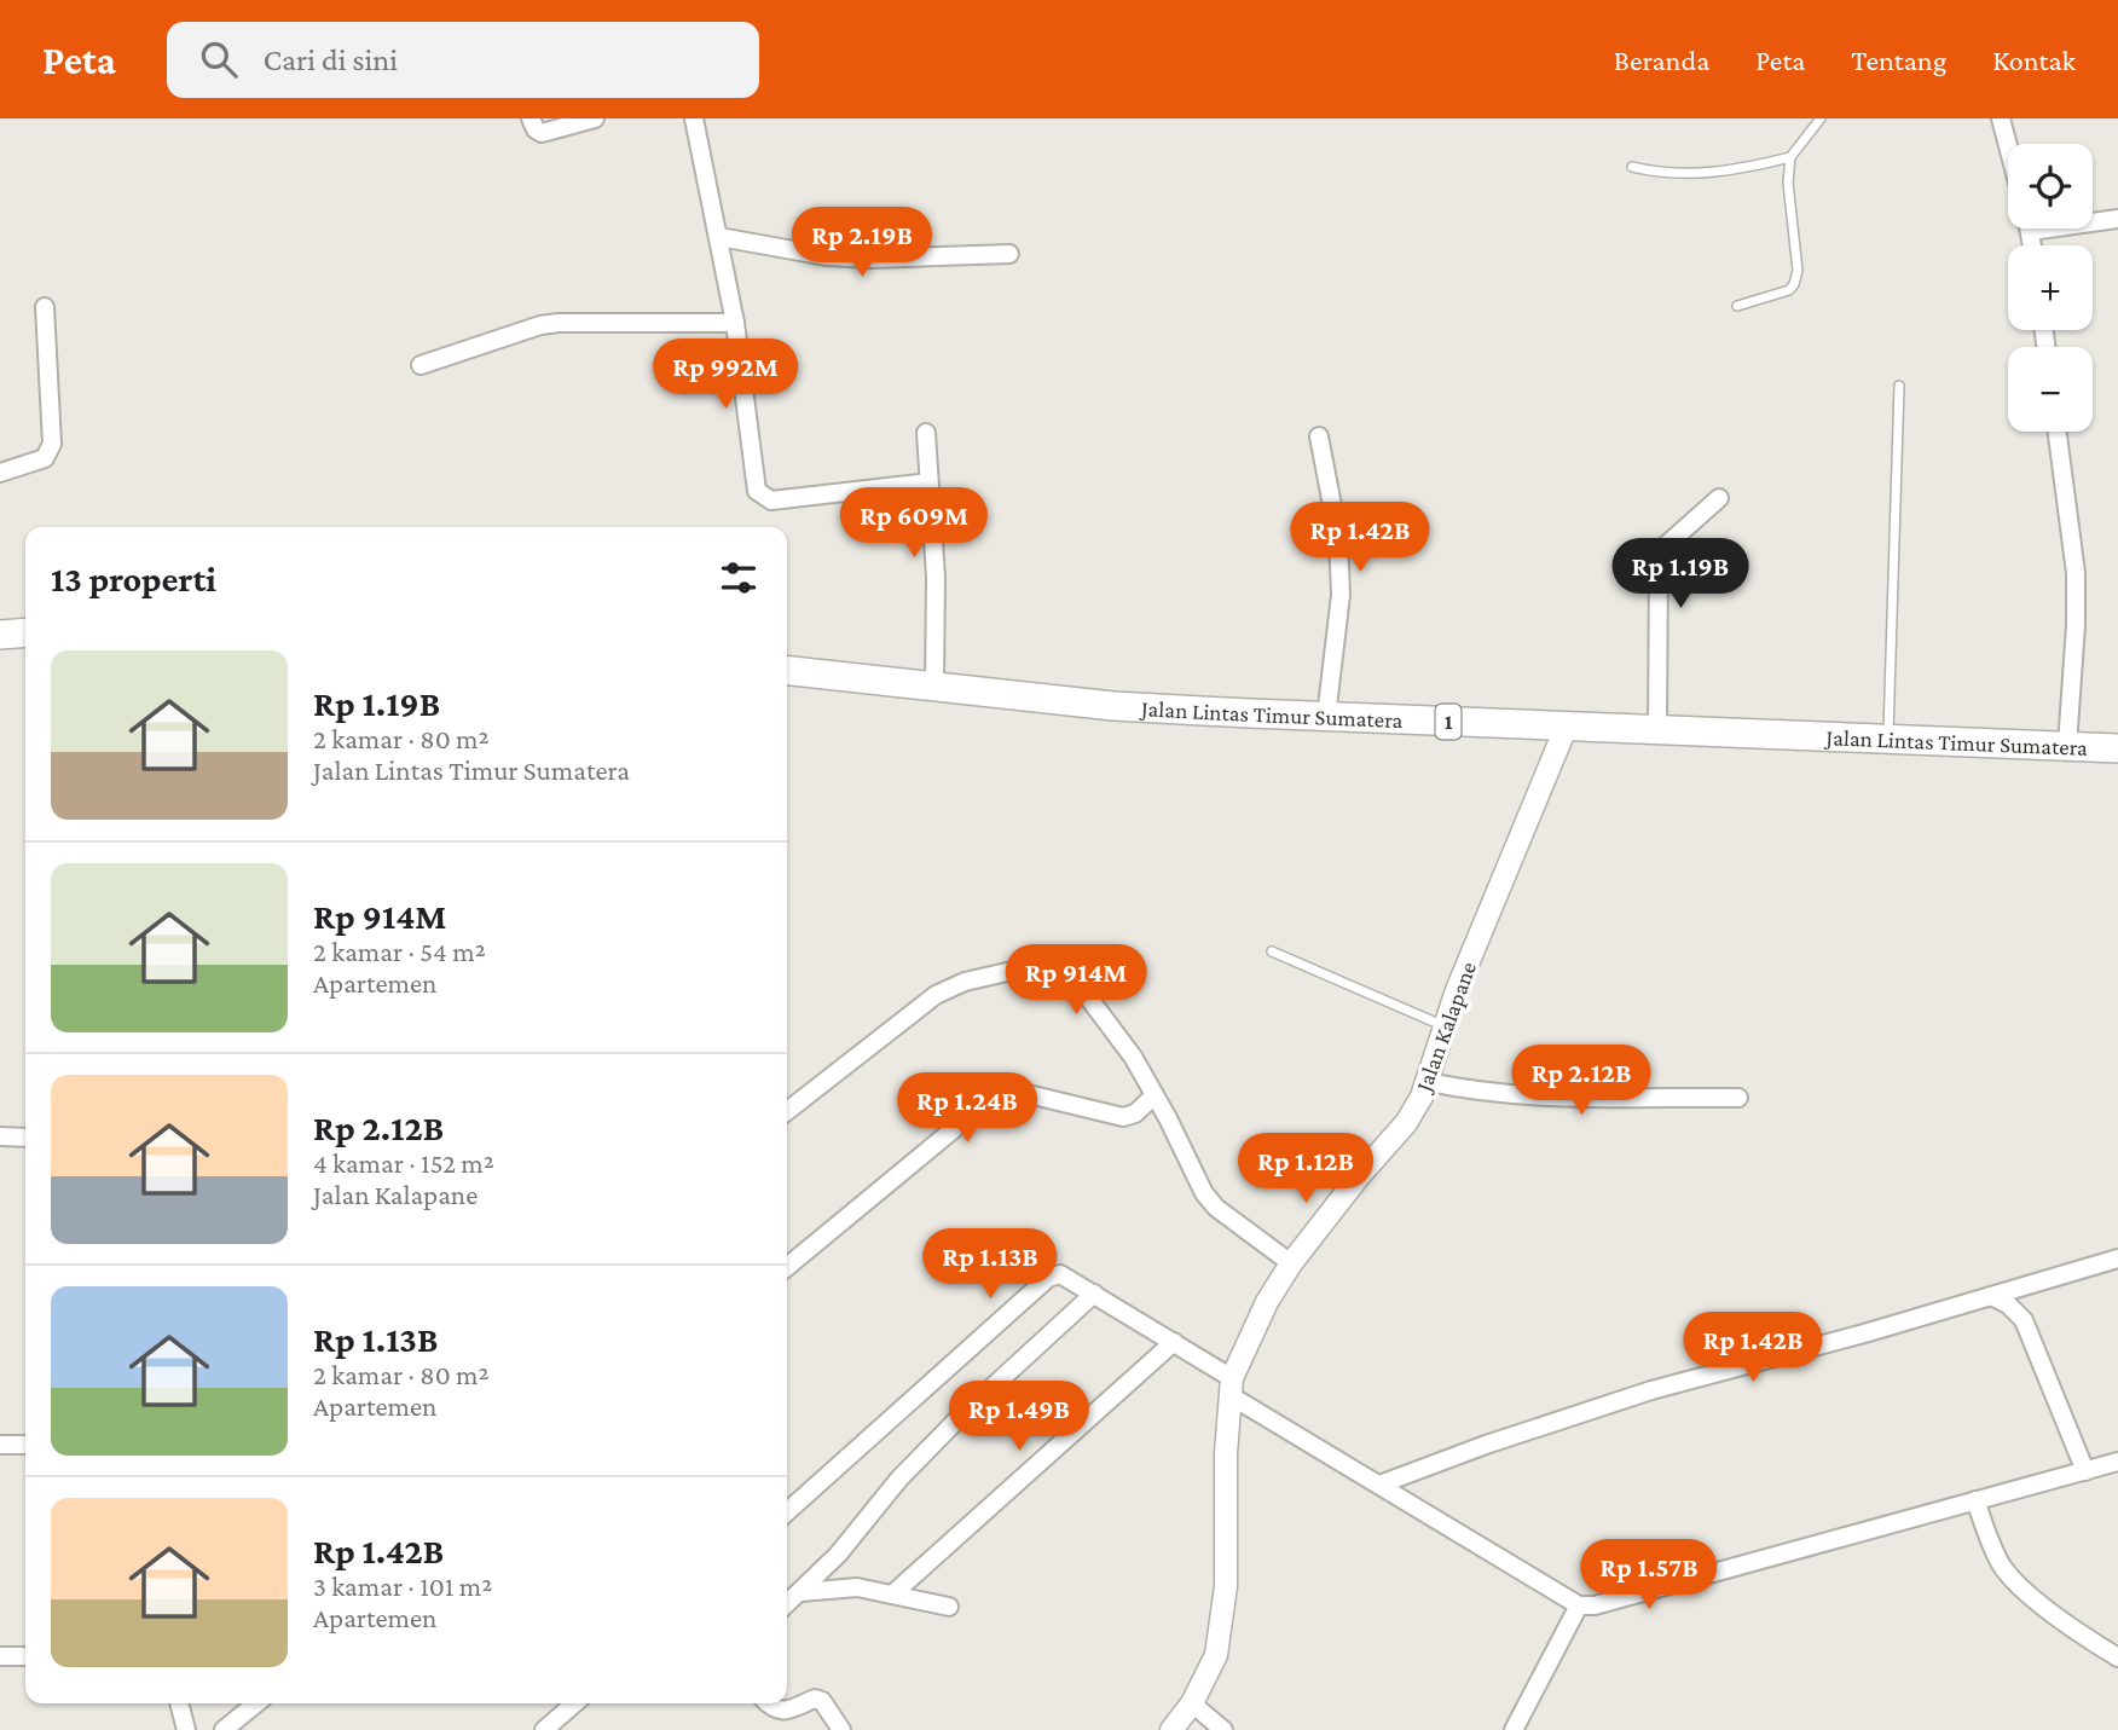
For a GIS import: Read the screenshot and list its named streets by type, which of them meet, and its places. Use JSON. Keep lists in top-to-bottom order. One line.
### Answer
{"streets":{"highway":["Jalan Lintas Timur Sumatera","1"],"street":["Jalan Kalapane"]},"crossings":[["Jalan Lintas Timur Sumatera","Jalan Kalapane"]],"page":{"header":"Peta","search":"Cari di sini","nav":["Beranda","Peta","Tentang","Kontak"],"map_buttons":["+","−"],"price":["Rp 2.19B","Rp 992M","Rp 609M","Rp 1.42B","Rp 1.19B","Rp 914M","Rp 2.12B","Rp 1.24B","Rp 1.12B","Rp 1.13B","Rp 1.42B","Rp 1.49B","Rp 1.57B"],"heading":"13 properti","list":[{"name":"Rp 1.19B","note":"2 kamar · 80 m² · Jalan Lintas Timur Sumatera"},{"name":"Rp 914M","note":"2 kamar · 54 m² · Apartemen"},{"name":"Rp 2.12B","note":"4 kamar · 152 m² · Jalan Kalapane"},{"name":"Rp 1.13B","note":"2 kamar · 80 m² · Apartemen"},{"name":"Rp 1.42B","note":"3 kamar · 101 m² · Apartemen"}]}}
